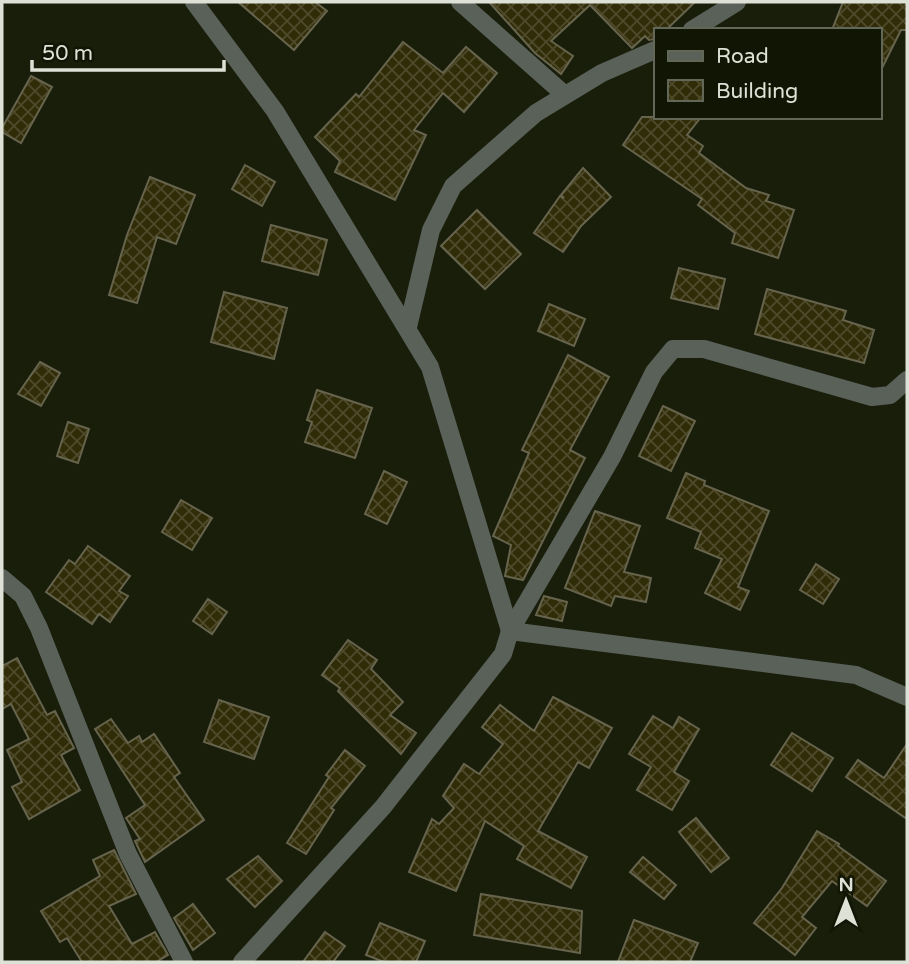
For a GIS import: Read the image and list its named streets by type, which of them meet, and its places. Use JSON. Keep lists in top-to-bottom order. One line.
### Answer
{"legend":["Road","Building"],"scale_bar":"50 m","north":"top"}
